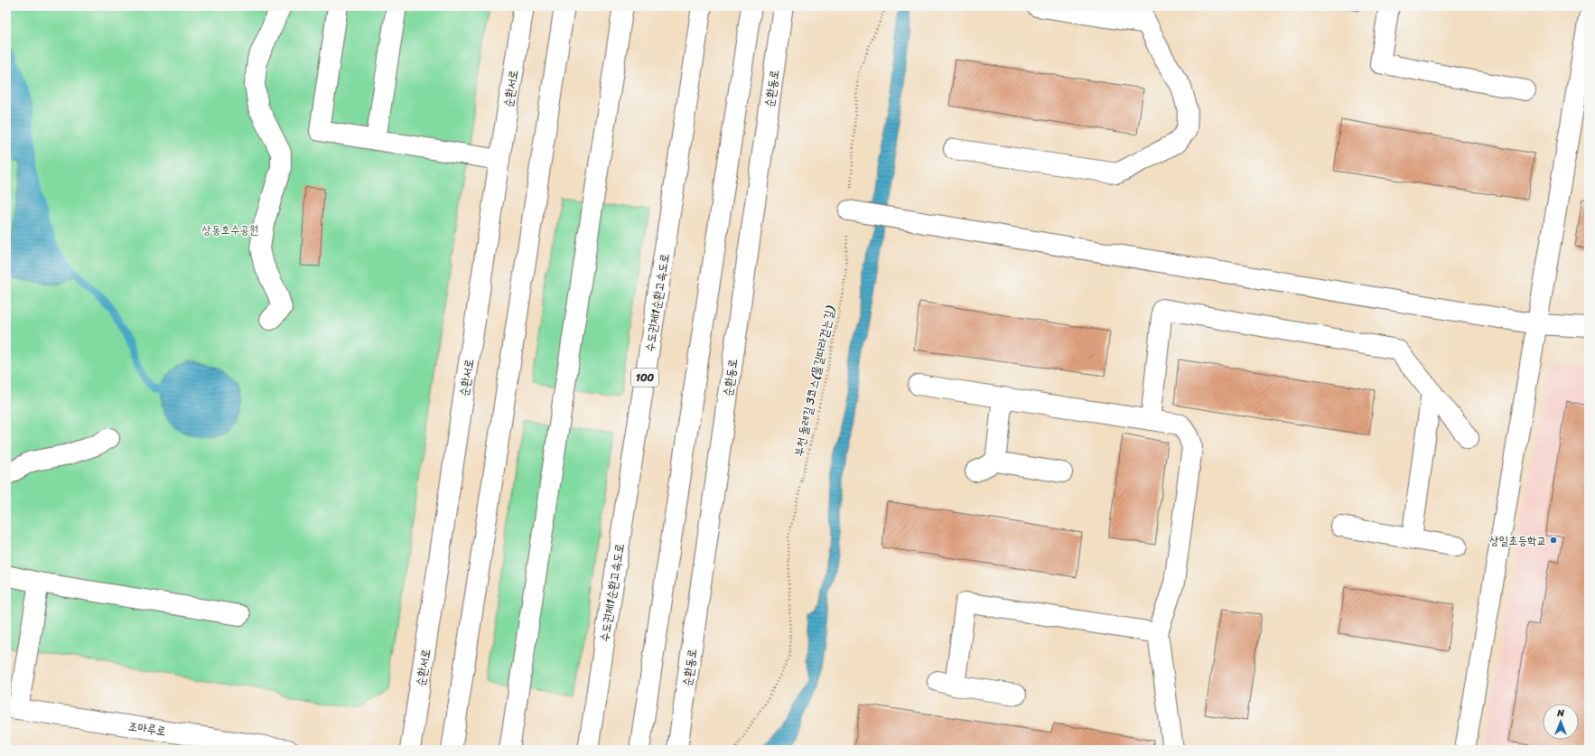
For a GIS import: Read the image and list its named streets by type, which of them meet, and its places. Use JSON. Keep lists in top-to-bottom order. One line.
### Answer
{"streets":{"main road":["순환서로","순환동로","수도권제1순환고속도로","100","조마루로"],"path":["부천 둘레길 3코스(물길따라걷는길)"]},"parks":["상동호수공원"],"places":["상일초등학교"],"north":"top"}
